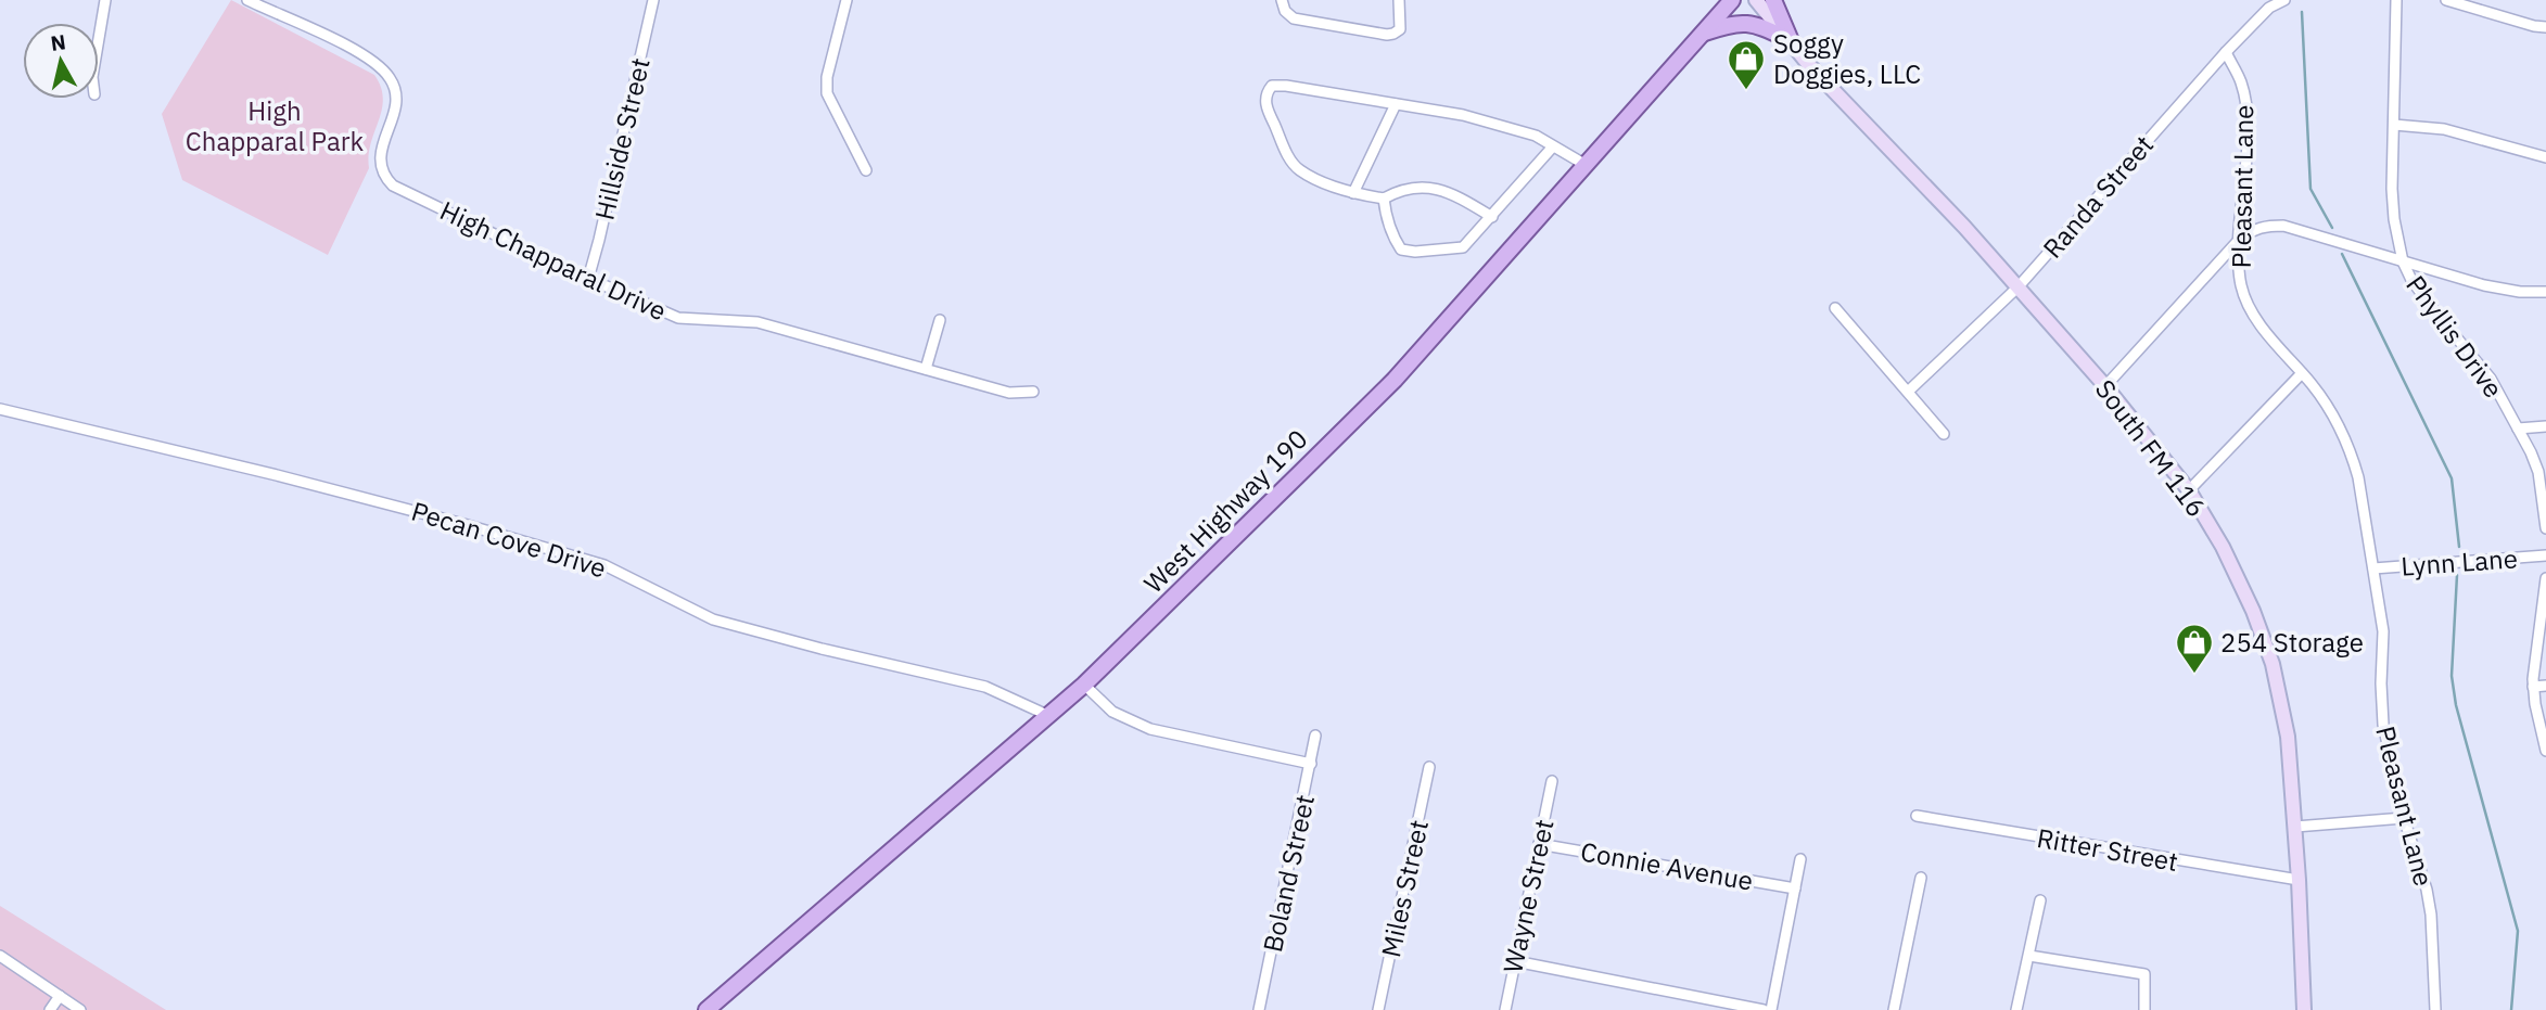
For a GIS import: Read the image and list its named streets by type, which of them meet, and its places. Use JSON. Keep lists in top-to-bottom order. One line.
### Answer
{"streets":{"main road":["South FM 116","West Highway 190"],"street":["Hillside Street","Pleasant Lane","Randa Street","High Chapparal Drive","Phyllis Drive","Pecan Cove Drive","Lynn Lane","Ritter Street","Connie Avenue","Boland Street","Miles Street","Wayne Street"]},"crossings":[["Hillside Street","High Chapparal Drive"],["Pleasant Lane","Randa Street"],["Pleasant Lane","Lynn Lane"],["Randa Street","South FM 116"],["South FM 116","Ritter Street"],["West Highway 190","Pecan Cove Drive"],["Connie Avenue","Wayne Street"]],"parks":["High Chapparal Park"],"places":{"shop":["Soggy Doggies, LLC","254 Storage"]},"north":"top"}
